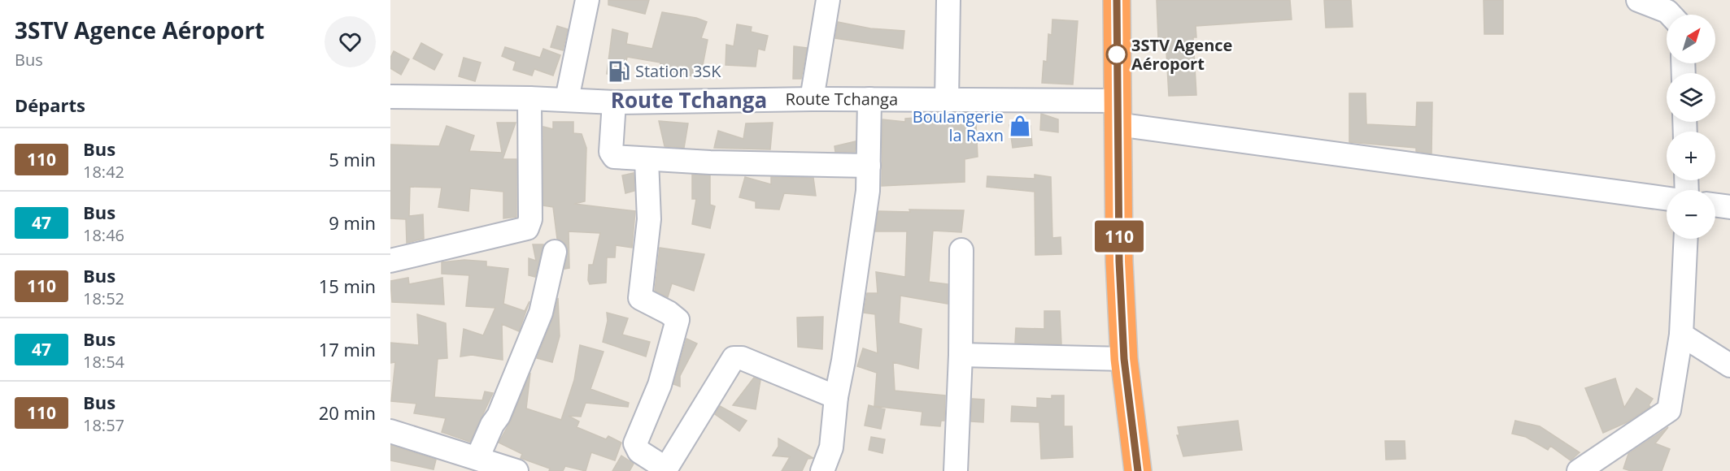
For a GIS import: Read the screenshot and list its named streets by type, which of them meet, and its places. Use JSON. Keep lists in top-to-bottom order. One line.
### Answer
{"streets":{"street":["Route Tchanga"]},"districts":["Route Tchanga"],"places":{"other":["3STV Agence Aéroport"],"fuel station":["Station 3SK"],"shop":["Boulangerie la Raxn"]},"lines":["bus line 110"],"north":"top right","page":{"heading":[["3STV Agence Aéroport","Bus"],"Départs"],"on_map":"110","map_buttons":["+","−"],"list":[{"mark":"110","name":"Bus","note":"18:42","value":"5 min"},{"mark":"47","name":"Bus","note":"18:46","value":"9 min"},{"mark":"110","name":"Bus","note":"18:52","value":"15 min"},{"mark":"47","name":"Bus","note":"18:54","value":"17 min"},{"mark":"110","name":"Bus","note":"18:57","value":"20 min"}]}}
